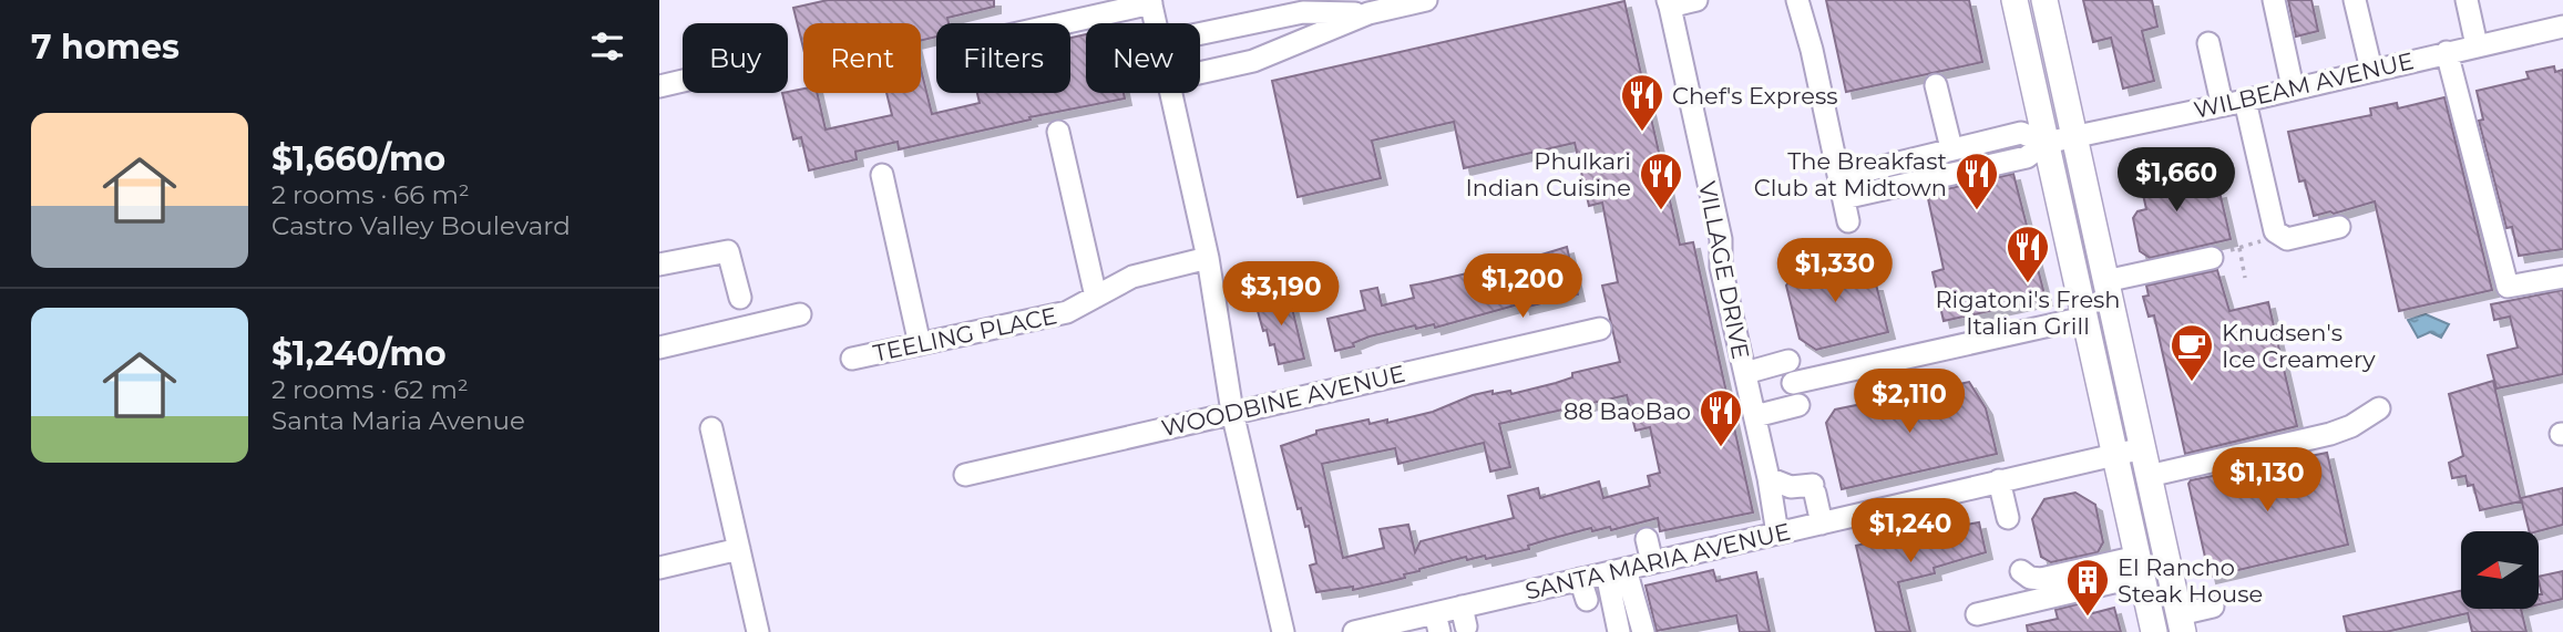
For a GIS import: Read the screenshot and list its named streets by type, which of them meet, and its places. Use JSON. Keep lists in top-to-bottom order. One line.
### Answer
{"streets":{"street":["WILBEAM AVENUE","VILLAGE DRIVE","TEELING PLACE","WOODBINE AVENUE","SANTA MARIA AVENUE"]},"crossings":[["VILLAGE DRIVE","SANTA MARIA AVENUE"]],"places":{"restaurant":["Chef's Express","Phulkari Indian Cuisine","The Breakfast Club at Midtown","Rigatoni's Fresh Italian Grill","88 BaoBao"],"cafe":["Knudsen's Ice Creamery"],"building":["El Rancho Steak House"]},"north":"left","page":{"heading":"7 homes","chip":["Buy","Rent","Filters","New"],"list":[{"name":"$1,660/mo","note":"2 rooms · 66 m² · Castro Valley Boulevard"},{"name":"$1,240/mo","note":"2 rooms · 62 m² · Santa Maria Avenue"}],"price":["$1,660","$1,330","$1,200","$3,190","$2,110","$1,130","$1,240"]}}
